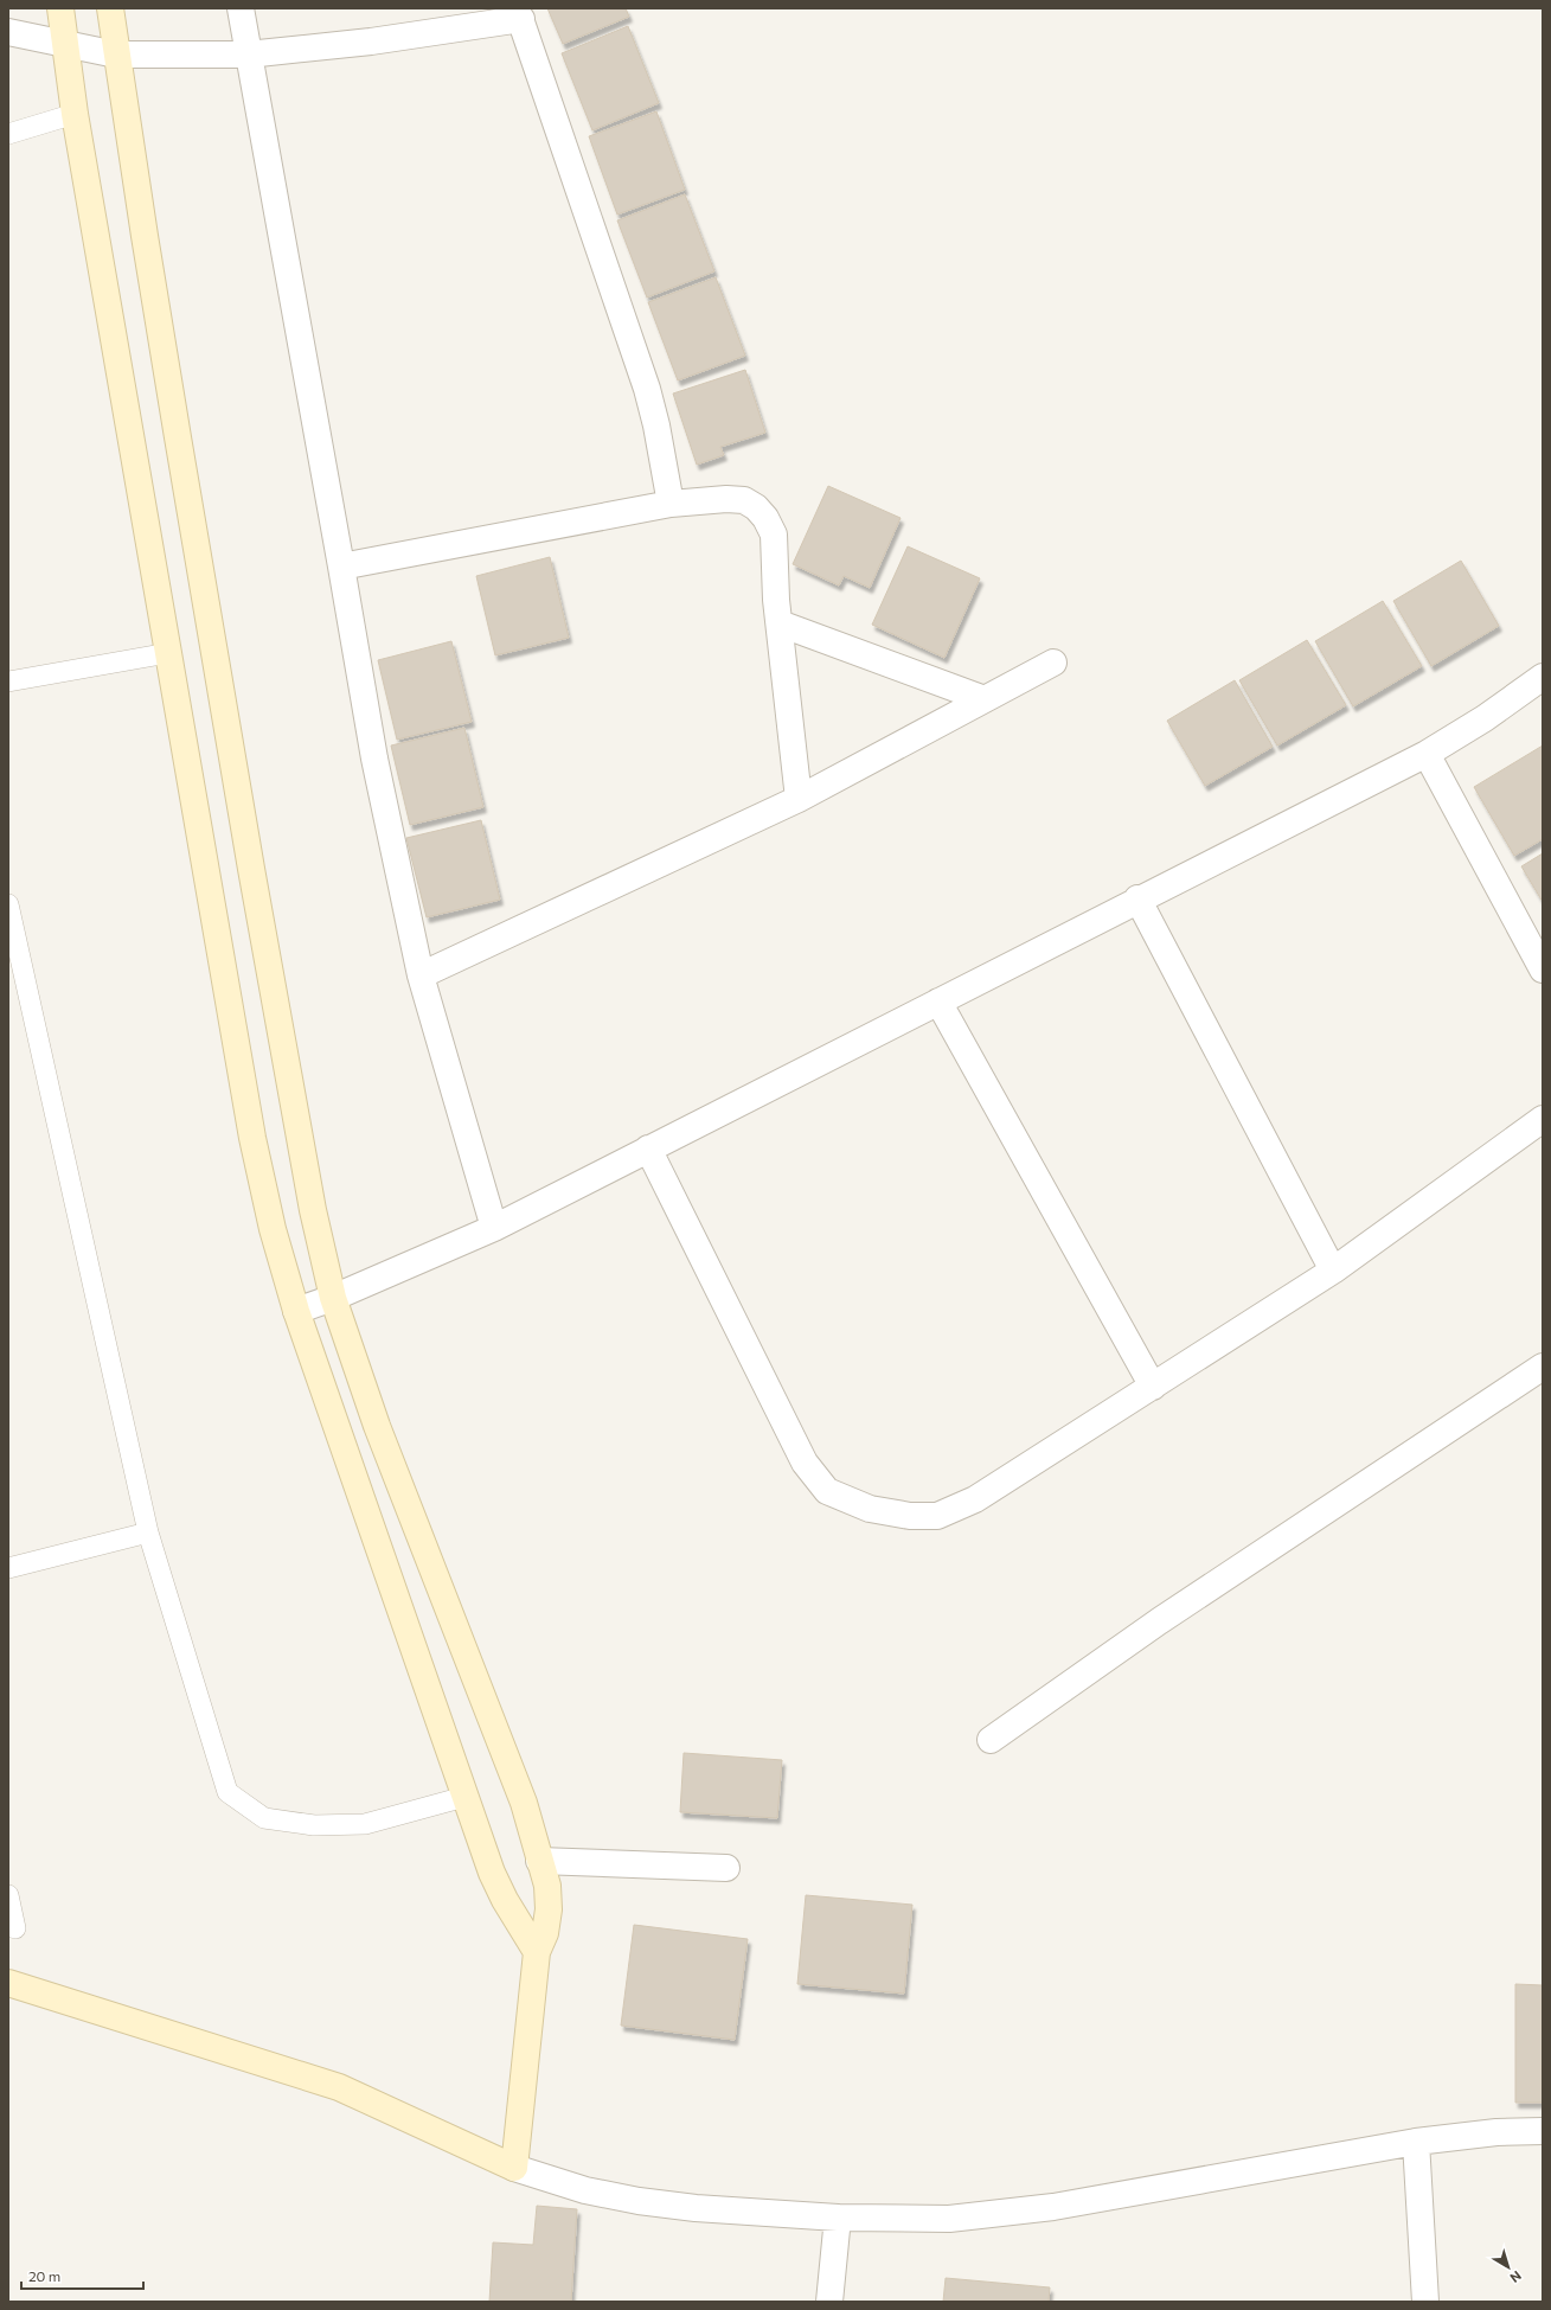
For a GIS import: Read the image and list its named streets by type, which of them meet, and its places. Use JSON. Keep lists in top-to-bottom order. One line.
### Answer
{"scale_bar":"20 m","north":"bottom right"}
